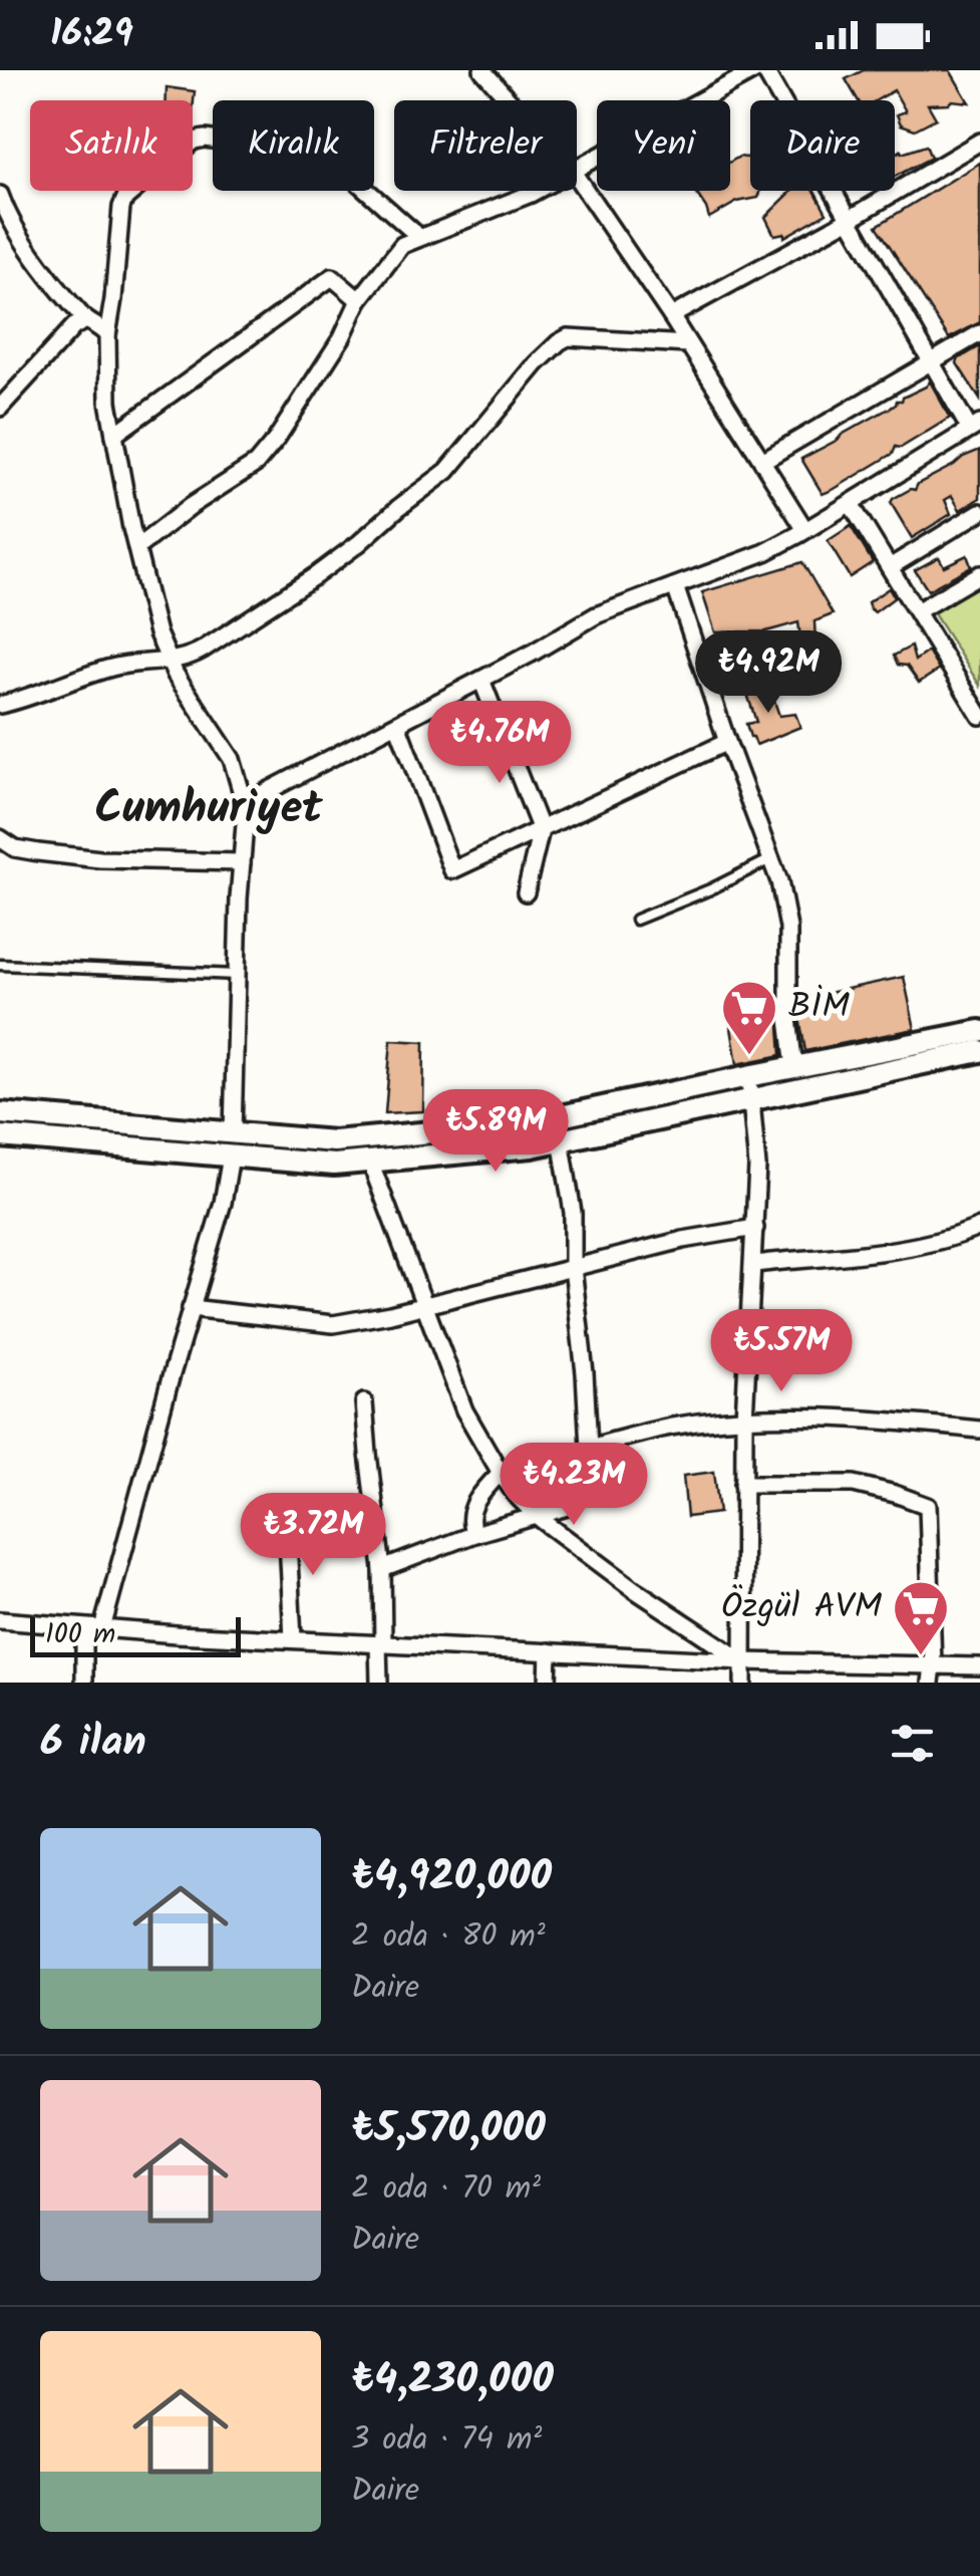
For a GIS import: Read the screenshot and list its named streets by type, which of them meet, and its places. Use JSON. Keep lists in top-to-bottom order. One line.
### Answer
{"districts":["Cumhuriyet"],"places":{"supermarket":["BİM","Özgül AVM"]},"scale_bar":"100 m","page":{"status":"16:29","chip":["Satılık","Kiralık","Filtreler","Yeni","Daire"],"price":["₺4.92M","₺4.76M","₺5.89M","₺5.57M","₺4.23M","₺3.72M"],"scale":"100 m","heading":"6 ilan","list":[{"name":"₺4,920,000","note":"2 oda · 80 m² · Daire"},{"name":"₺5,570,000","note":"2 oda · 70 m² · Daire"},{"name":"₺4,230,000","note":"3 oda · 74 m² · Daire"}]}}
